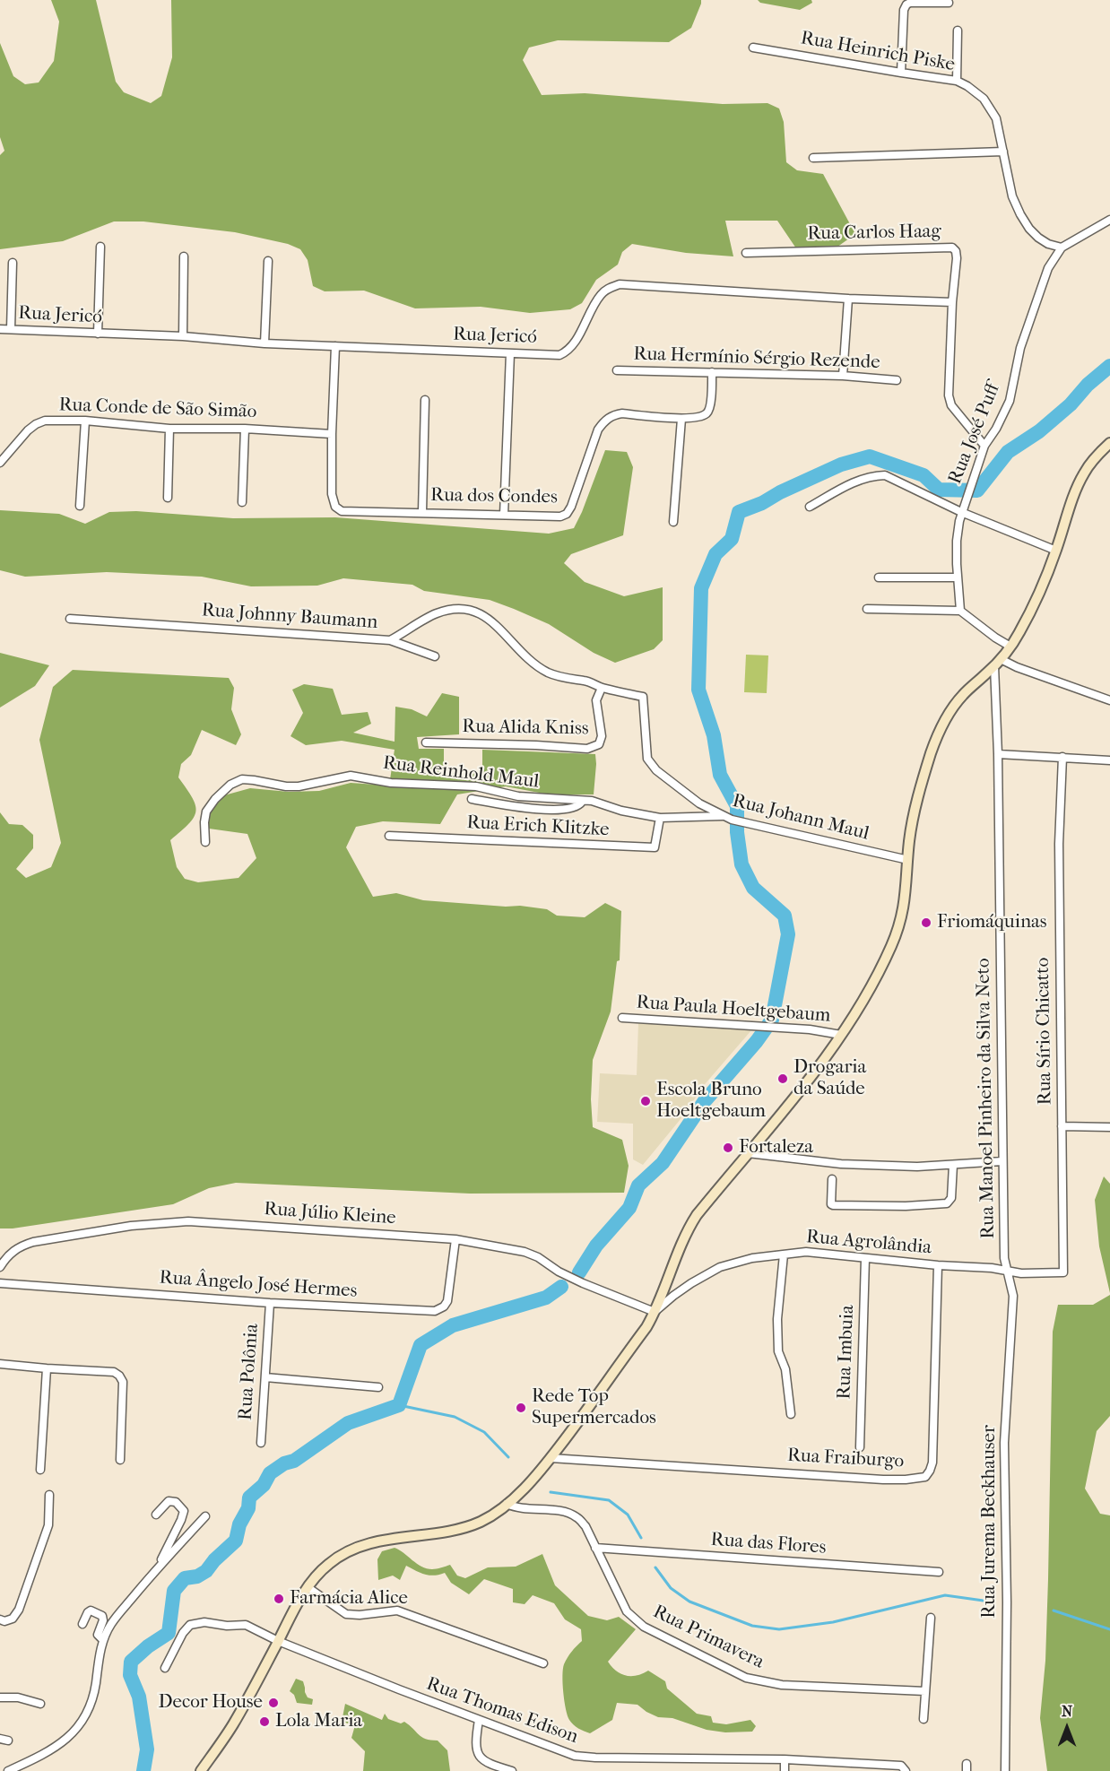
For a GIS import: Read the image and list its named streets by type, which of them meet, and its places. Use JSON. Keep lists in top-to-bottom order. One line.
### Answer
{"streets":{"street":["Rua Heinrich Piske","Rua Carlos Haag","Rua Jericó","Rua Hermínio Sérgio Rezende","Rua Conde de São Simão","Rua José Puff","Rua dos Condes","Rua Johnny Baumann","Rua Alida Kniss","Rua Reinhold Maul","Rua Johann Maul","Rua Erich Klitzke","Rua Paula Hoeltgebaum","Rua Sírio Chicatto","Rua Manoel Pinheiro da Silva Neto","Rua Júlio Kleine","Rua Agrolândia","Rua Ângelo José Hermes","Rua Imbuia","Rua Polônia","Rua Fraiburgo","Rua Jurema Beckhauser","Rua das Flores","Rua Primavera","Rua Thomas Edison"]},"crossings":[["Rua Heinrich Piske","Rua José Puff"],["Rua Carlos Haag","Rua Jericó"],["Rua Carlos Haag","Rua José Puff"],["Rua Jericó","Rua dos Condes"],["Rua Hermínio Sérgio Rezende","Rua dos Condes"],["Rua Conde de São Simão","Rua dos Condes"],["Rua Johnny Baumann","Rua Alida Kniss"],["Rua Johnny Baumann","Rua Johann Maul"],["Rua Alida Kniss","Rua Johann Maul"],["Rua Reinhold Maul","Rua Johann Maul"],["Rua Reinhold Maul","Rua Erich Klitzke"],["Rua Sírio Chicatto","Rua Agrolândia"],["Rua Manoel Pinheiro da Silva Neto","Rua Agrolândia"],["Rua Manoel Pinheiro da Silva Neto","Rua Jurema Beckhauser"],["Rua Júlio Kleine","Rua Agrolândia"],["Rua Júlio Kleine","Rua Ângelo José Hermes"],["Rua Agrolândia","Rua Imbuia"],["Rua Agrolândia","Rua Fraiburgo"],["Rua Agrolândia","Rua Jurema Beckhauser"],["Rua Ângelo José Hermes","Rua Polônia"],["Rua das Flores","Rua Primavera"]],"places":["Friomáquinas","Drogaria da Saúde","Escola Bruno Hoeltgebaum","Fortaleza","Rede Top Supermercados","Farmácia Alice","Decor House","Lola Maria"],"north":"top"}
